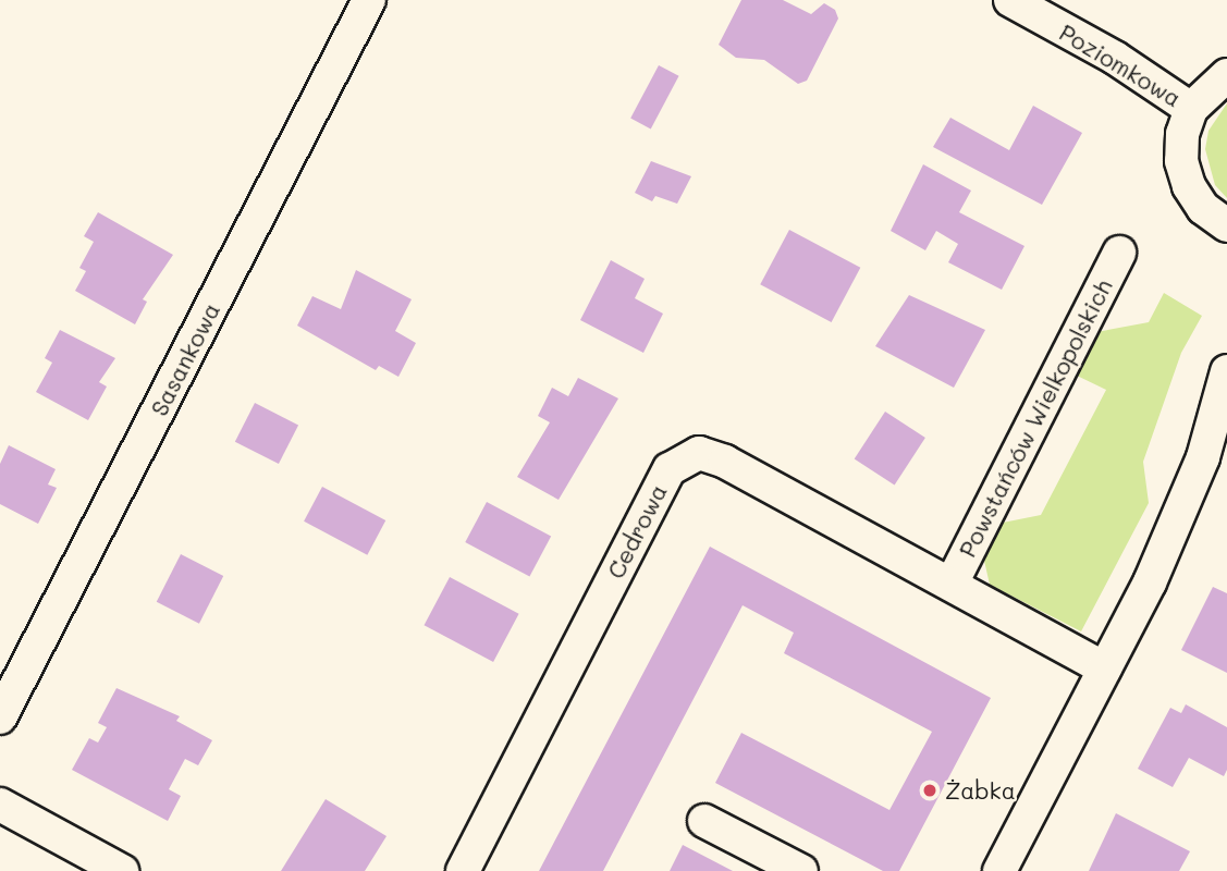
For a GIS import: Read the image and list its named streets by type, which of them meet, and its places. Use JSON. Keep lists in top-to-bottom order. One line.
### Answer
{"streets":{"street":["Poziomkowa","Sasankowa","Powstańców Wielkopolskich","Cedrowa"]},"crossings":[["Powstańców Wielkopolskich","Cedrowa"]],"places":["Żabka"]}
